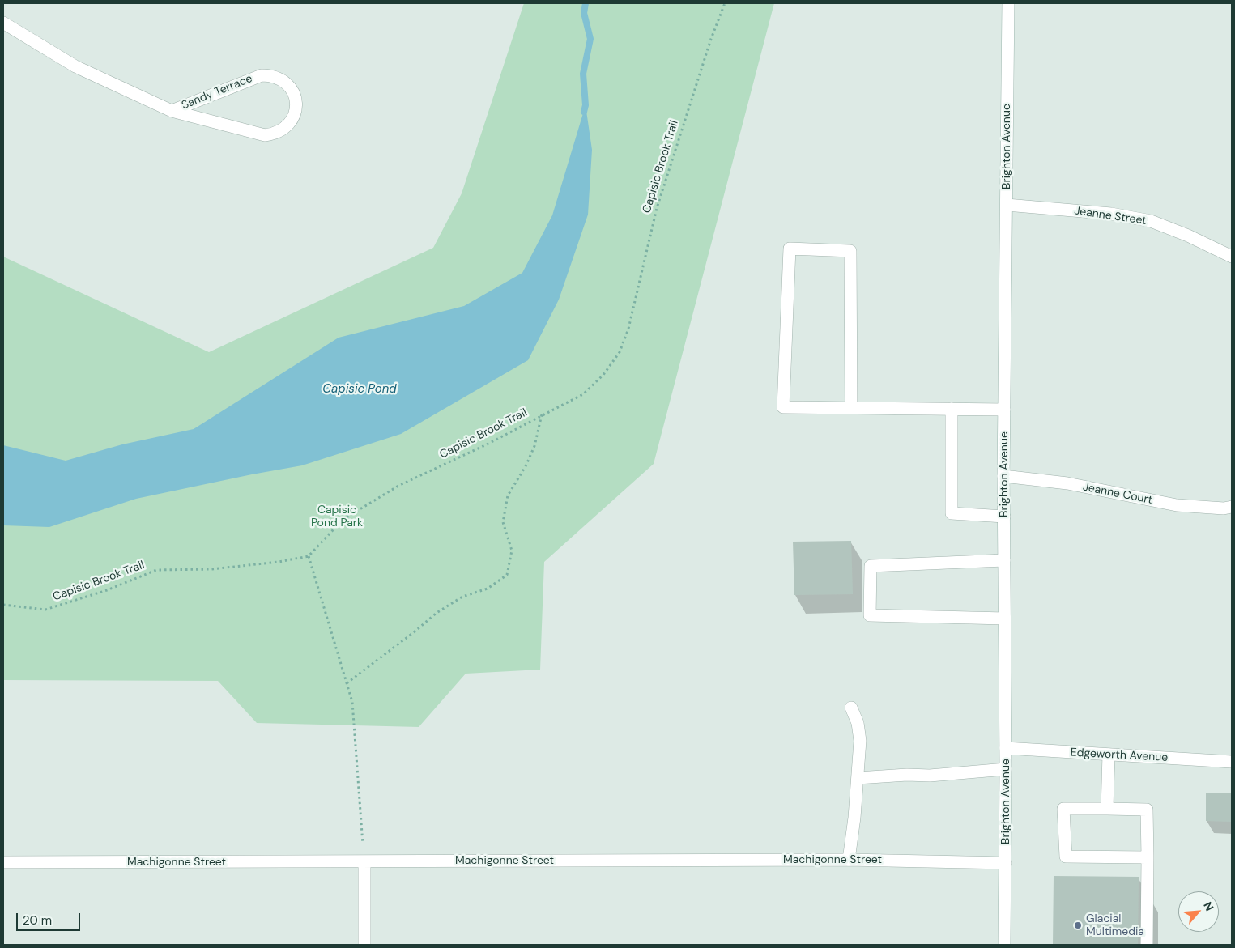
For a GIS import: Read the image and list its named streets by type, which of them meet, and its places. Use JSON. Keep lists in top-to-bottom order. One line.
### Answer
{"streets":{"street":["Sandy Terrace","Brighton Avenue","Jeanne Street","Jeanne Court","Edgeworth Avenue","Machigonne Street"],"path":["Capisic Brook Trail"]},"crossings":[["Brighton Avenue","Jeanne Street"],["Brighton Avenue","Jeanne Court"],["Brighton Avenue","Edgeworth Avenue"],["Brighton Avenue","Machigonne Street"]],"water":["Capisic Pond"],"parks":["Capisic Pond Park"],"places":["Glacial Multimedia"],"scale_bar":"20 m","north":"top right"}
